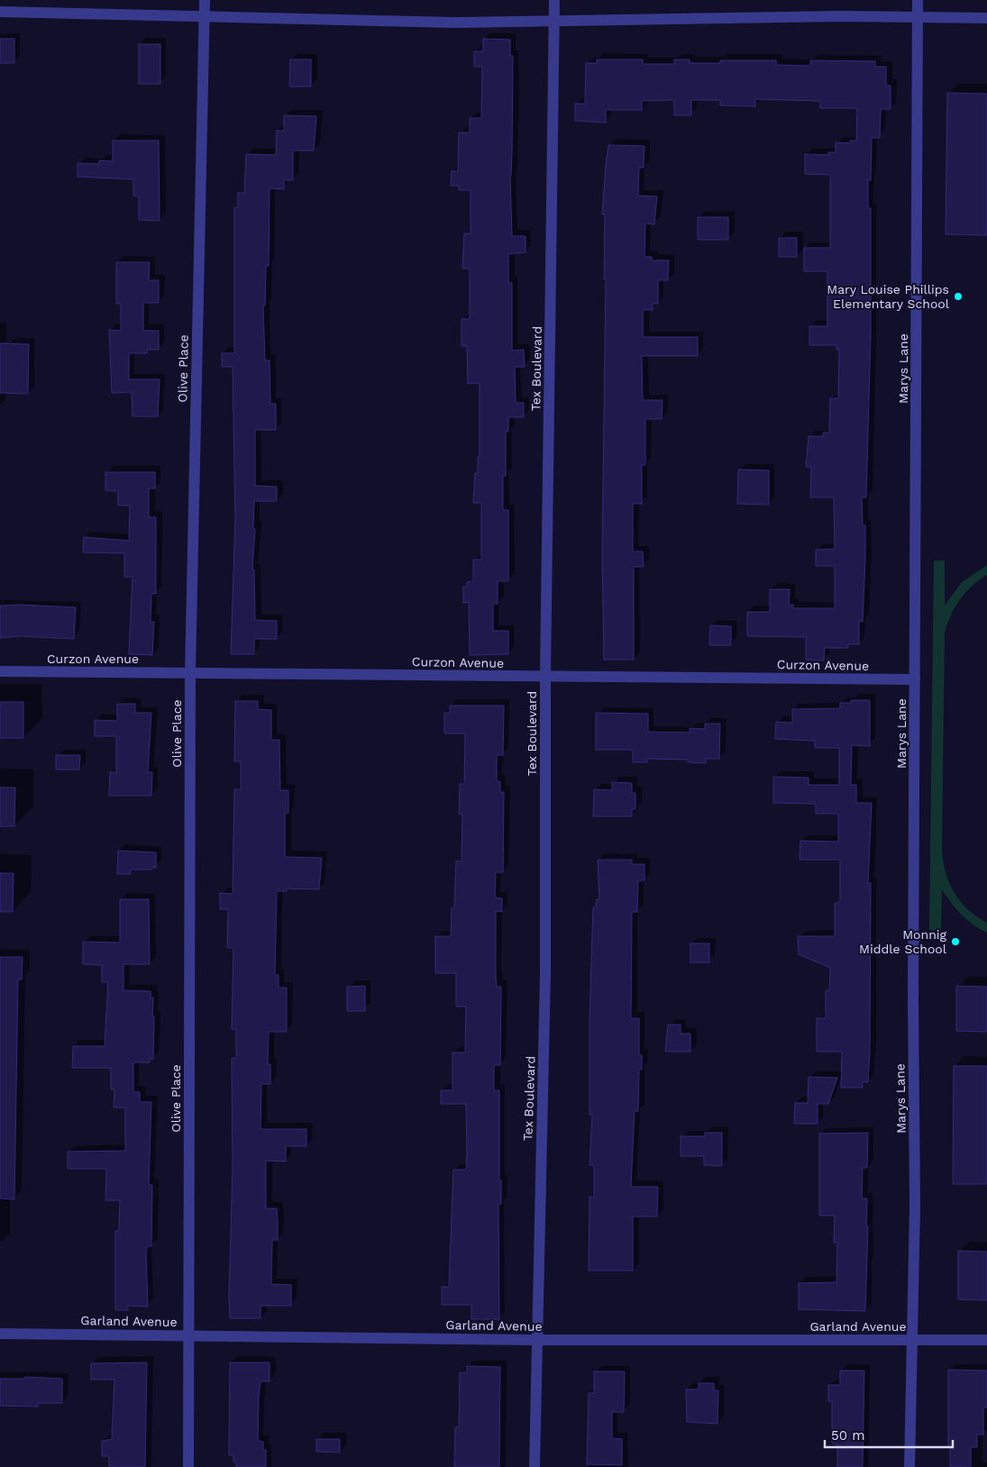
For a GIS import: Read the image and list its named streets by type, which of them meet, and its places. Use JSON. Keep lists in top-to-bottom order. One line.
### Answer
{"streets":{"street":["Olive Place","Tex Boulevard","Marys Lane","Curzon Avenue","Garland Avenue"]},"crossings":[["Olive Place","Curzon Avenue"],["Olive Place","Garland Avenue"],["Tex Boulevard","Curzon Avenue"],["Tex Boulevard","Garland Avenue"],["Marys Lane","Curzon Avenue"],["Marys Lane","Garland Avenue"]],"places":["Mary Louise Phillips Elementary School","Monnig Middle School"],"scale_bar":"50 m"}
